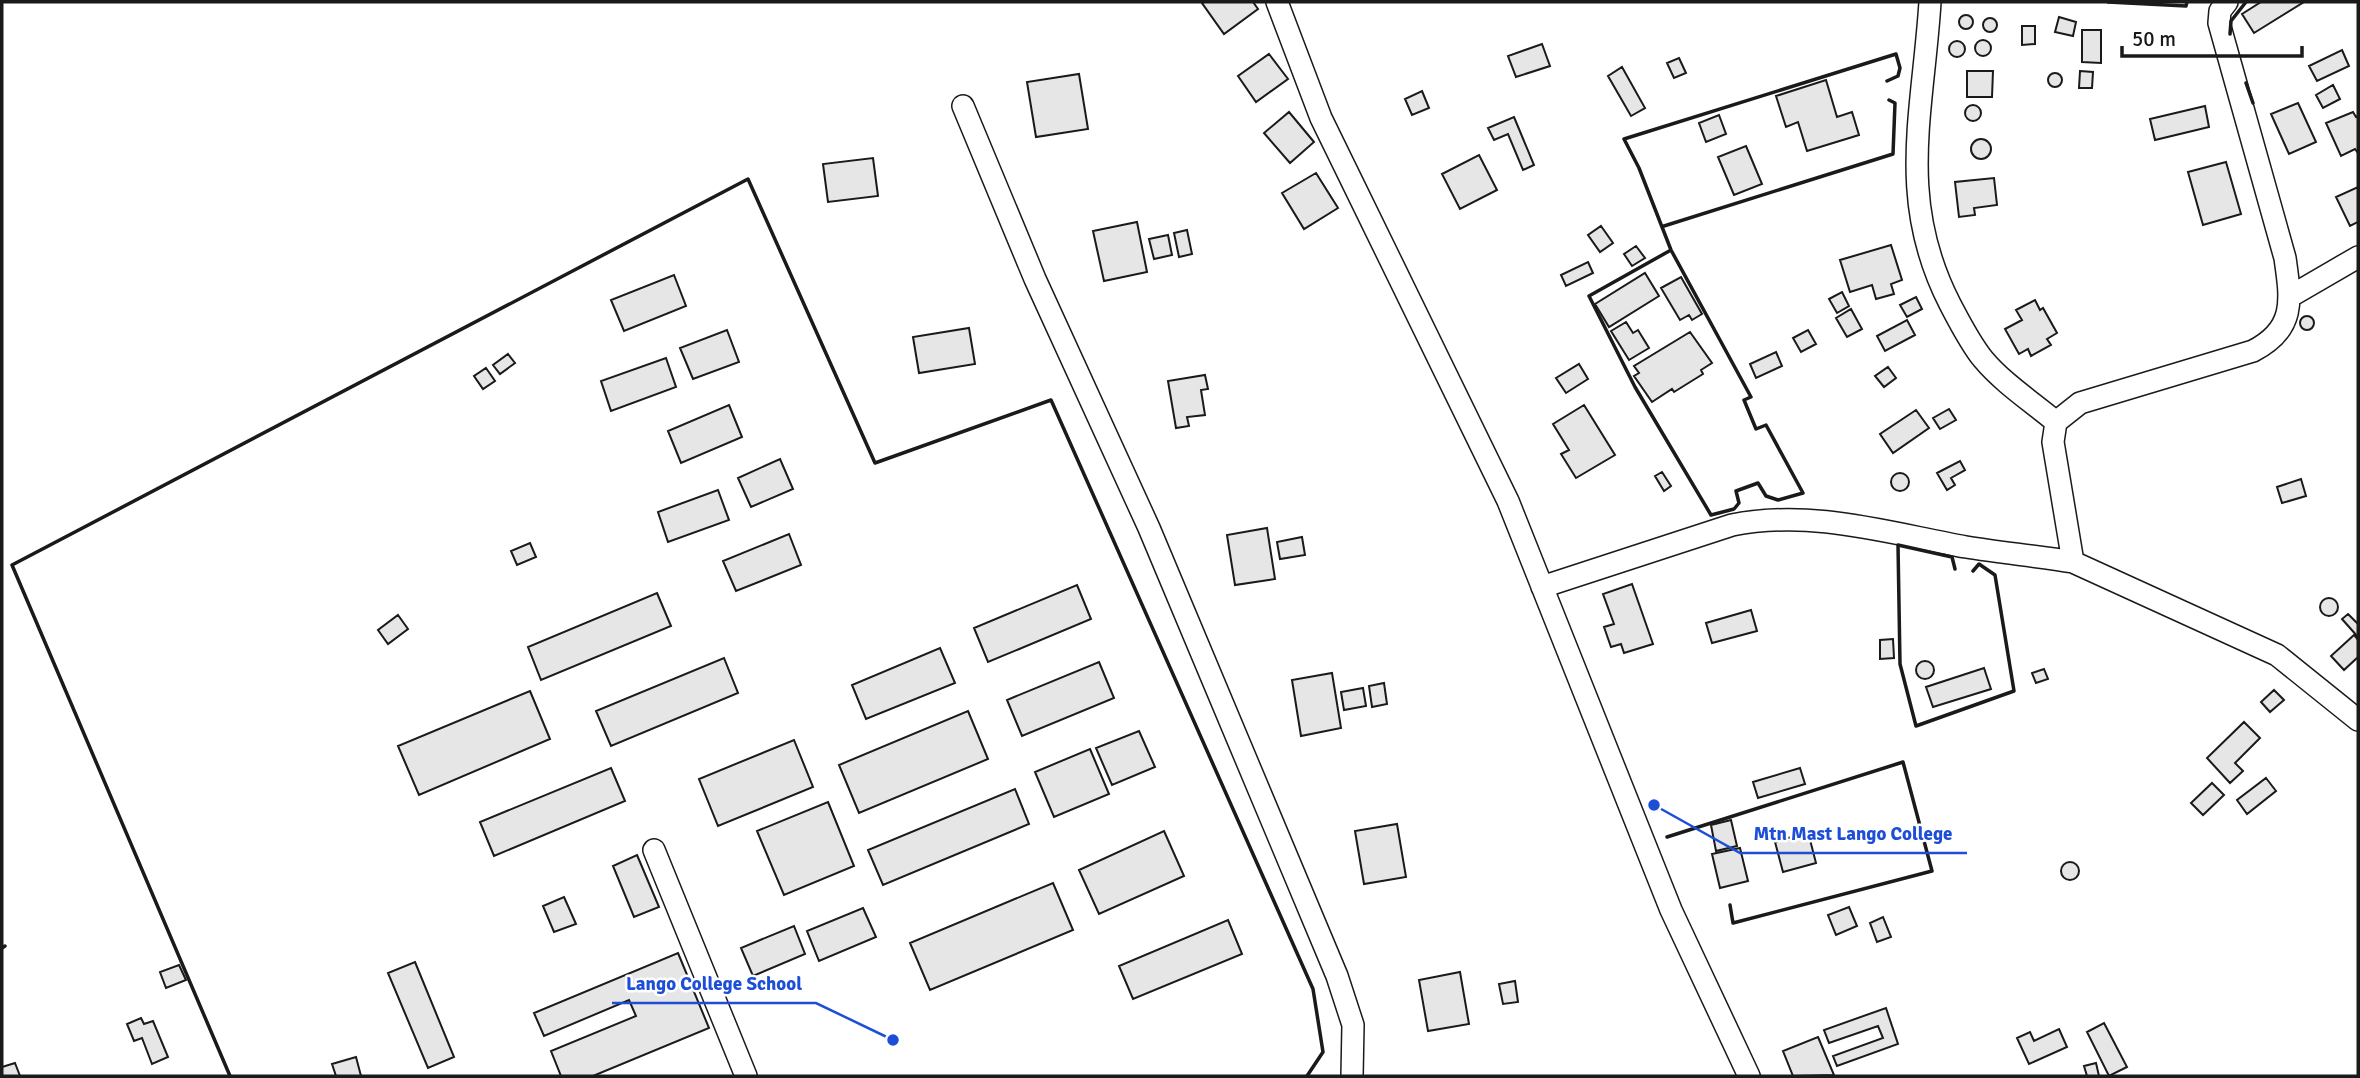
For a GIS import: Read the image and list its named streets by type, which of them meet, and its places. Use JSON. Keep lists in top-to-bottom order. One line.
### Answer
{"places":["Mtn Mast Lango College","Lango College School"],"scale_bar":"50 m"}
